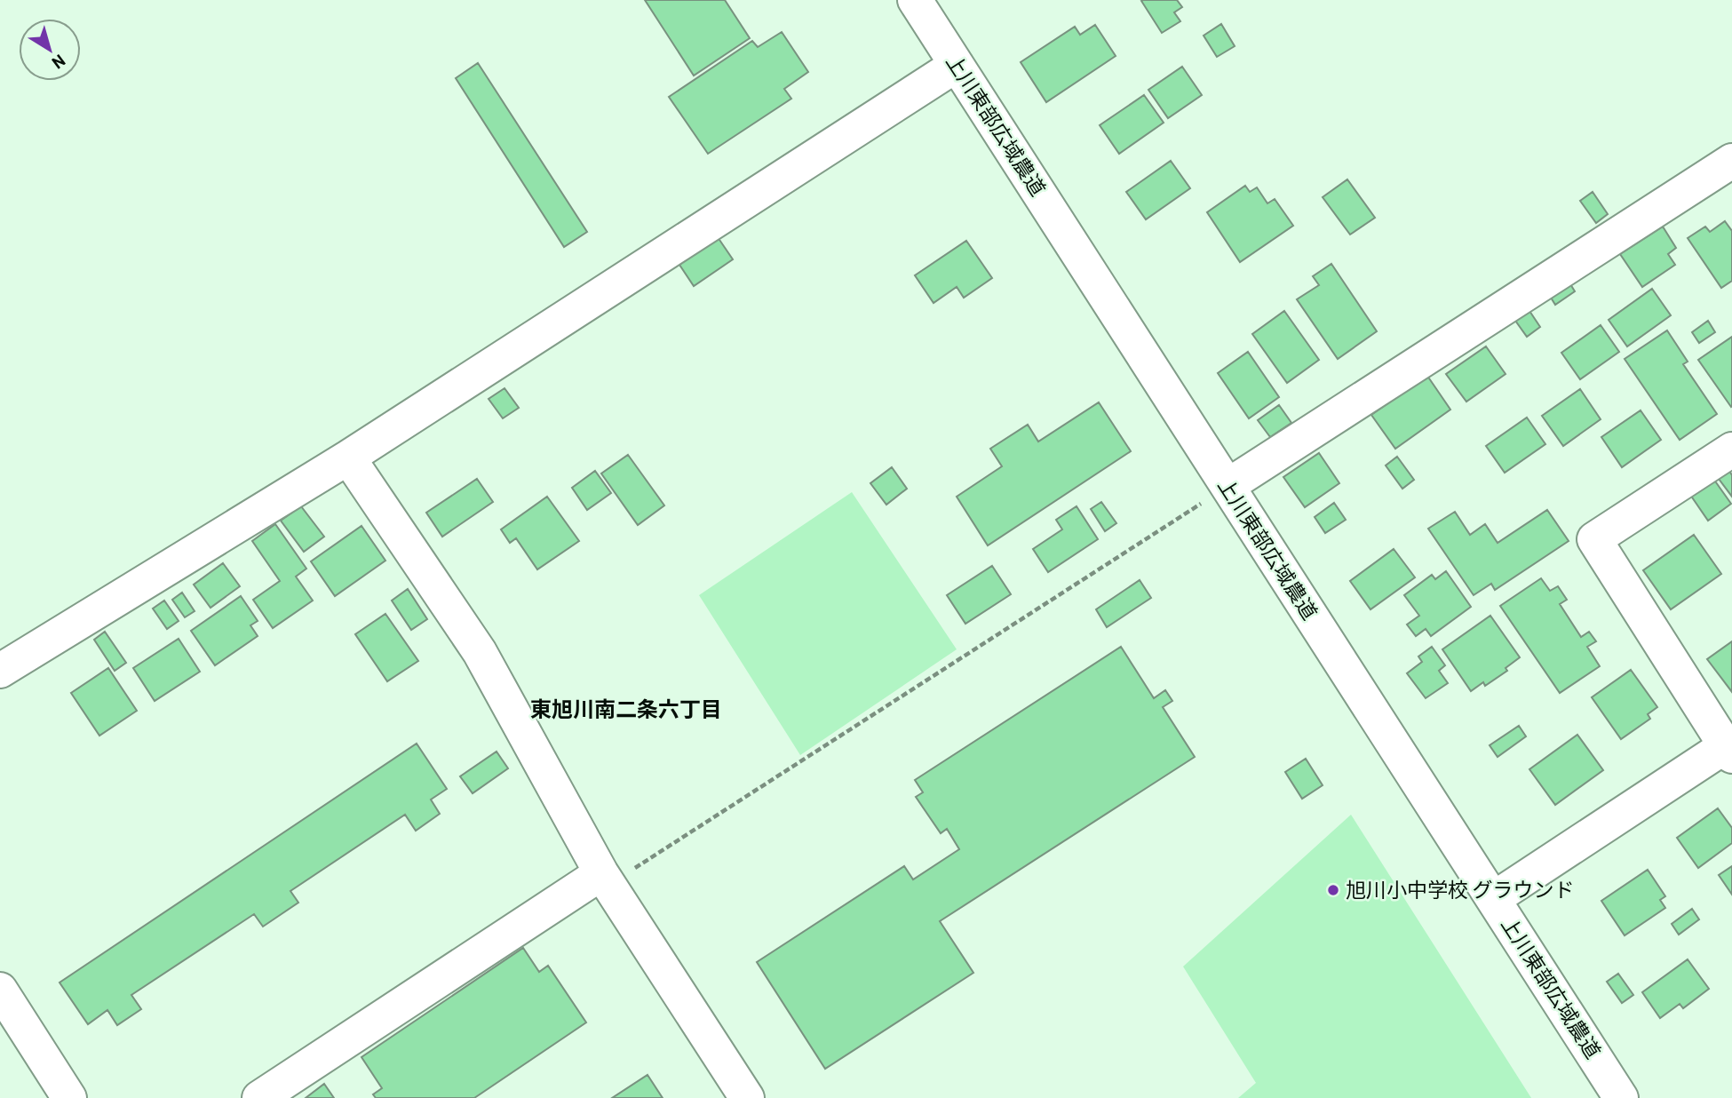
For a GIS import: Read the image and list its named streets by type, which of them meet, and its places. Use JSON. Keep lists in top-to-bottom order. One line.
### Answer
{"streets":{"street":["上川東部広域農道"]},"districts":["東旭川南二条六丁目"],"places":["旭川小中学校 グラウンド"],"north":"bottom right"}
